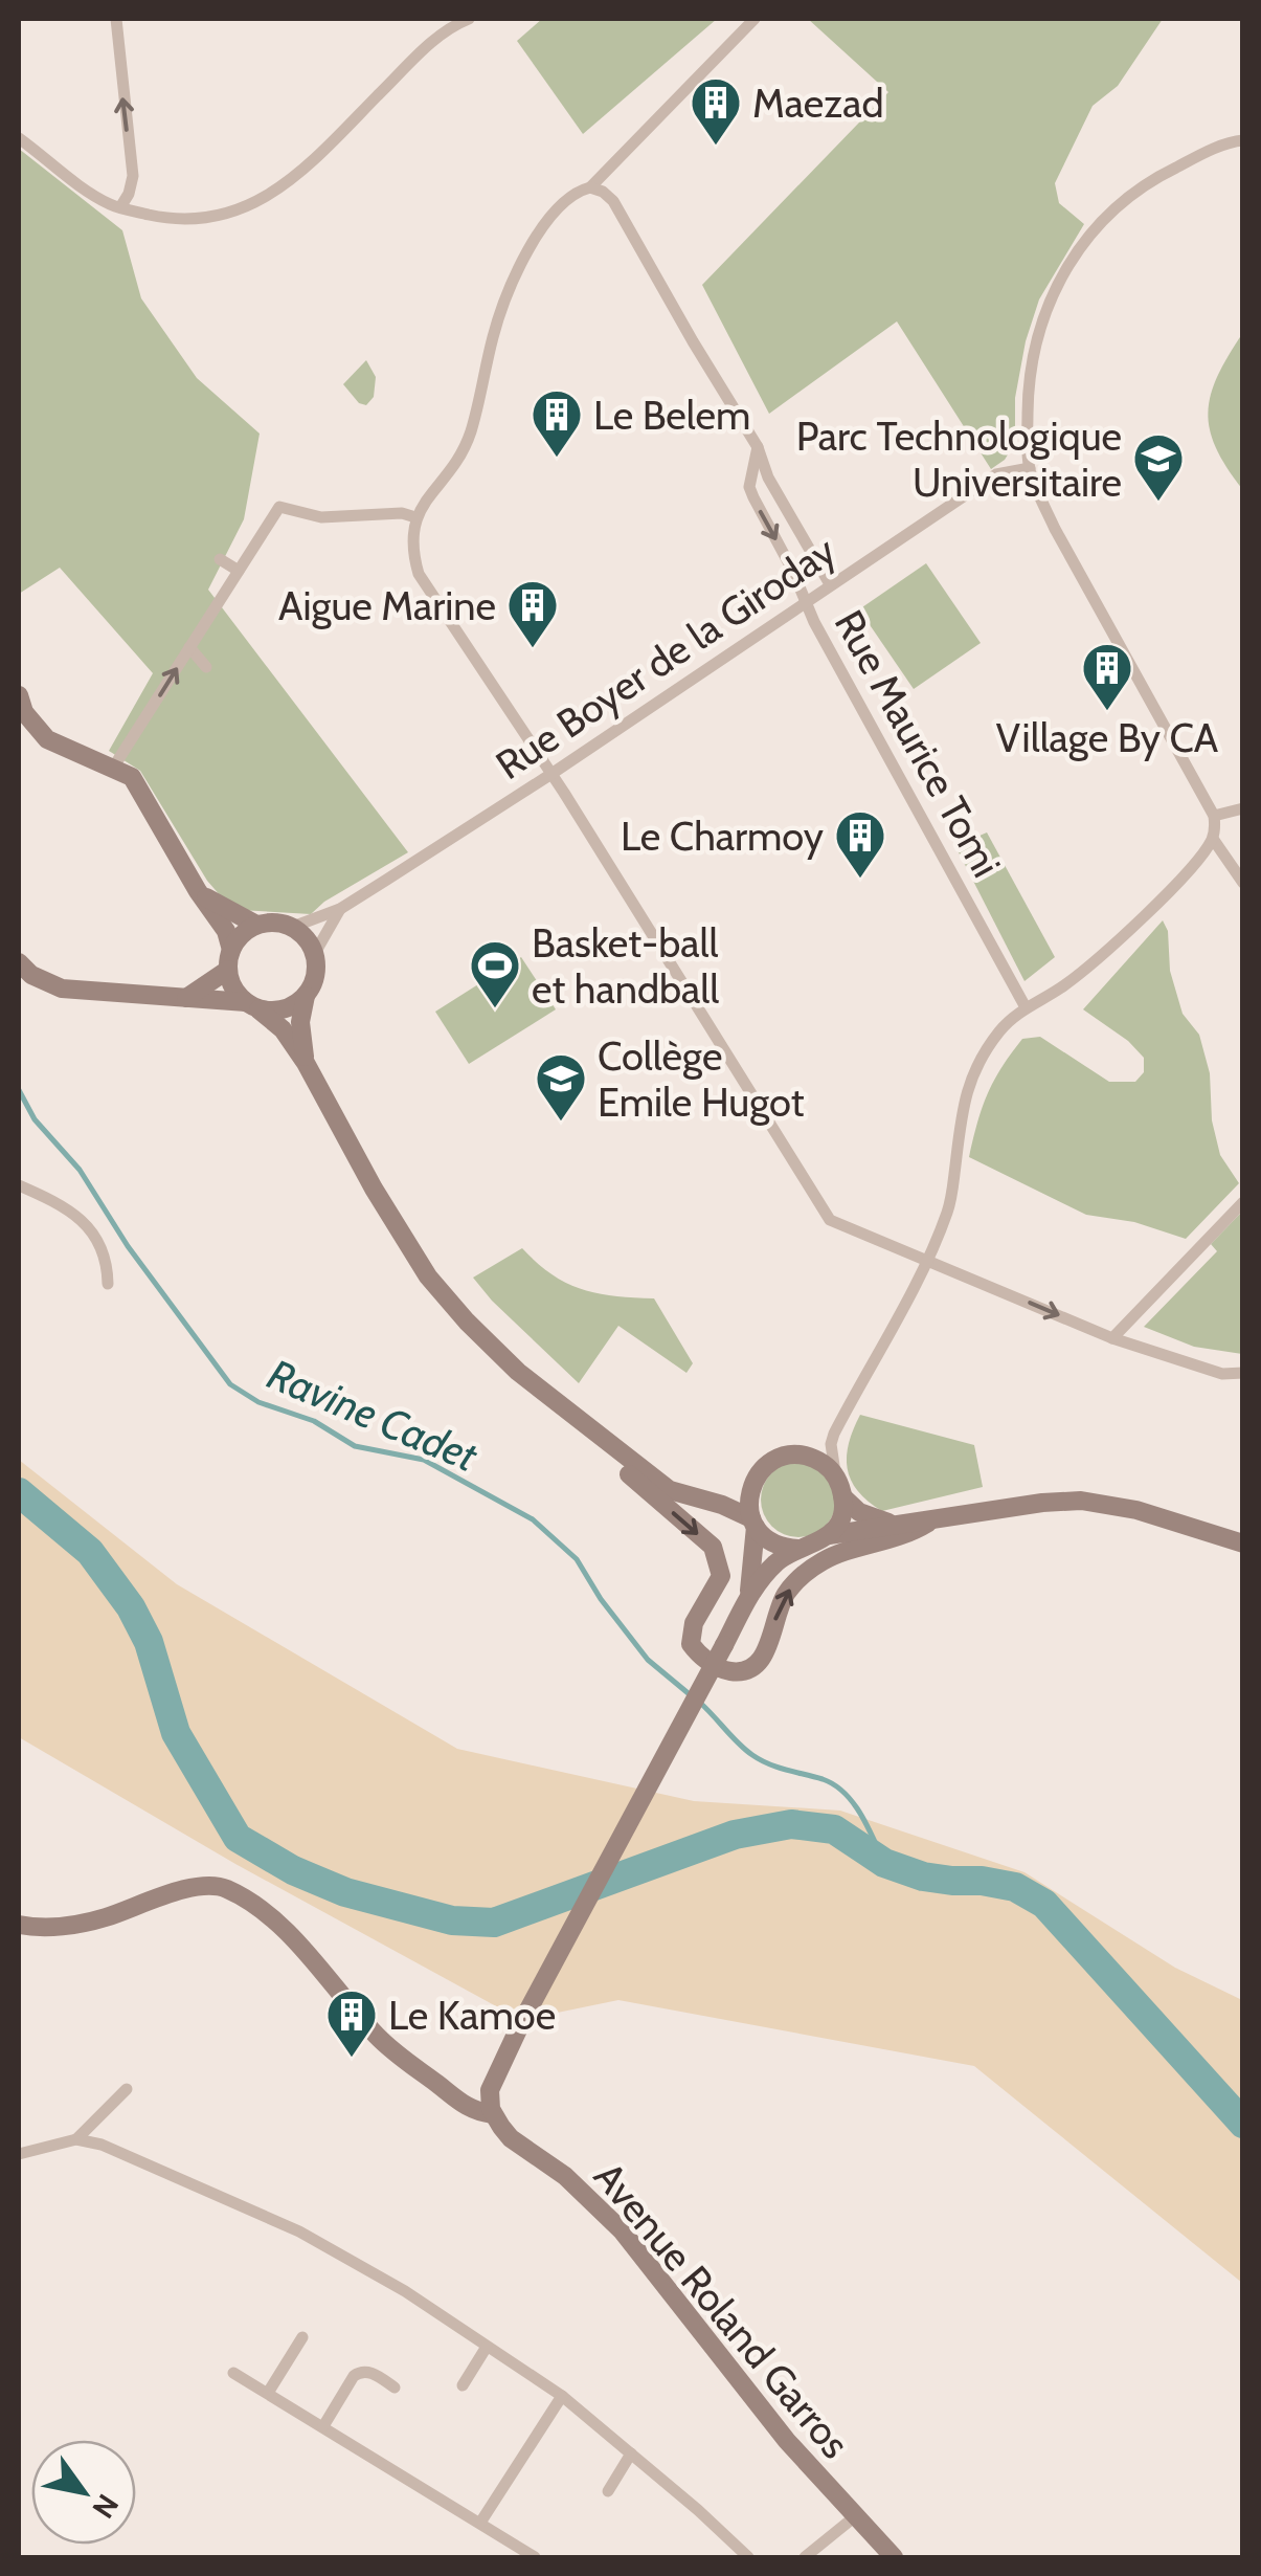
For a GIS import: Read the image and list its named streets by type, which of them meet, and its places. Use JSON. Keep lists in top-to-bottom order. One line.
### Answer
{"streets":{"main road":["Avenue Roland Garros"],"street":["Rue Boyer de la Giroday","Rue Maurice Tomi"]},"crossings":[["Rue Boyer de la Giroday","Rue Maurice Tomi"]],"water":["Ravine Cadet"],"places":{"building":["Maezad","Le Belem","Aigue Marine","Village By CA","Le Charmoy","Le Kamoe"],"school or university":["Parc Technologique Universitaire","Collège Emile Hugot"],"sports":["Basket-ball et handball"]},"north":"bottom right"}
